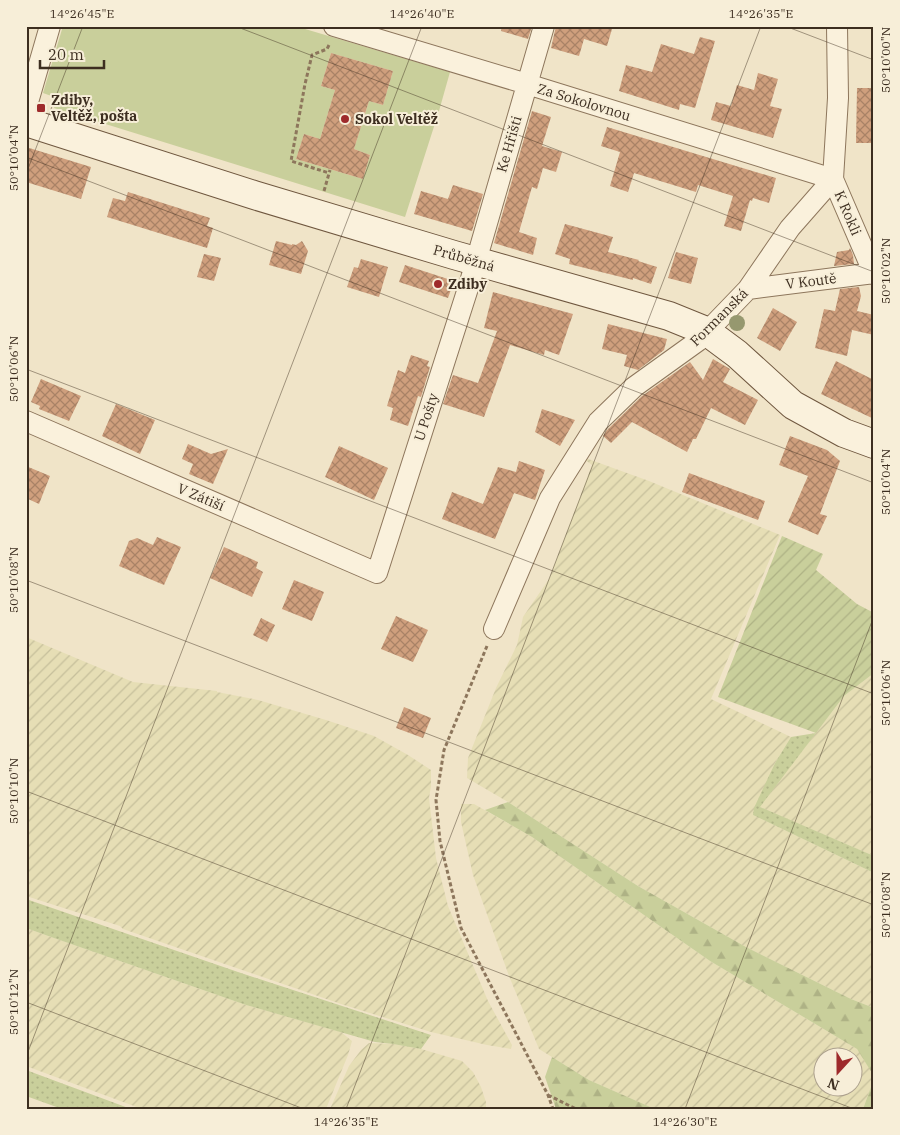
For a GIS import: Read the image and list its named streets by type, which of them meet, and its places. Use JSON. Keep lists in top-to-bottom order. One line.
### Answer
{"streets":{"street":["Za Sokolovnou","Ke Hřišti","K Rokli","Průběžná","V Koutě","Formanská","U Pošty","V Zátiší"]},"crossings":[["Za Sokolovnou","Ke Hřišti"],["Za Sokolovnou","K Rokli"],["Za Sokolovnou","Formanská"],["Ke Hřišti","Průběžná"],["Ke Hřišti","U Pošty"],["K Rokli","V Koutě"],["K Rokli","Formanská"],["Průběžná","Formanská"],["Průběžná","U Pošty"],["V Koutě","Formanská"],["U Pošty","V Zátiší"]],"places":{"transit":["Zdiby, Veltěž, pošta"],"other":["Sokol Veltěž","Zdiby"]},"scale_bar":"20 m","north":"bottom","coordinates":["14°26'45\"E","14°26'40\"E","14°26'35\"E","50°10'00\"N","50°10'04\"N","50°10'02\"N","50°10'06\"N","50°10'08\"N","50°10'10\"N","50°10'12\"N","14°26'30\"E"]}
